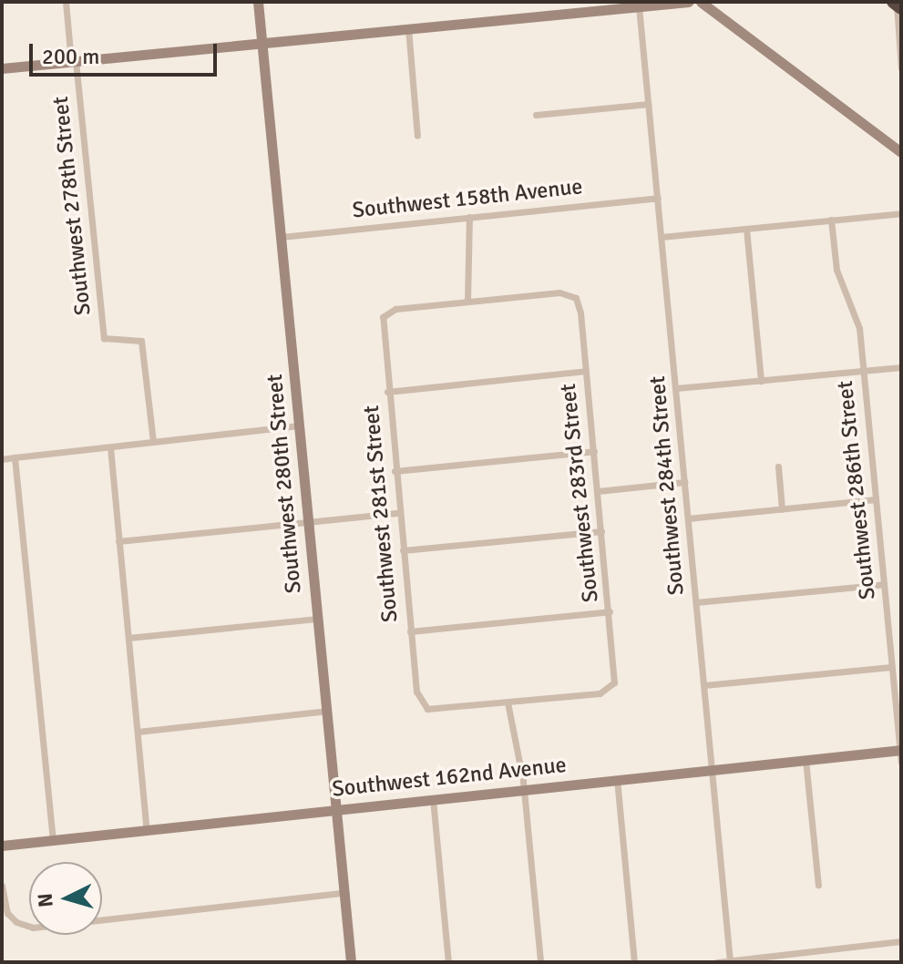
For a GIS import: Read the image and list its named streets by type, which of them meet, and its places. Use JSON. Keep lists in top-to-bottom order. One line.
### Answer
{"streets":{"street":["Southwest 158th Avenue","Southwest 278th Street","Southwest 280th Street","Southwest 284th Street","Southwest 286th Street","Southwest 283rd Street","Southwest 281st Street","Southwest 162nd Avenue"]},"crossings":[["Southwest 158th Avenue","Southwest 280th Street"],["Southwest 158th Avenue","Southwest 284th Street"],["Southwest 280th Street","Southwest 162nd Avenue"],["Southwest 284th Street","Southwest 162nd Avenue"],["Southwest 286th Street","Southwest 162nd Avenue"],["Southwest 283rd Street","Southwest 281st Street"]],"scale_bar":"200 m","north":"left"}
